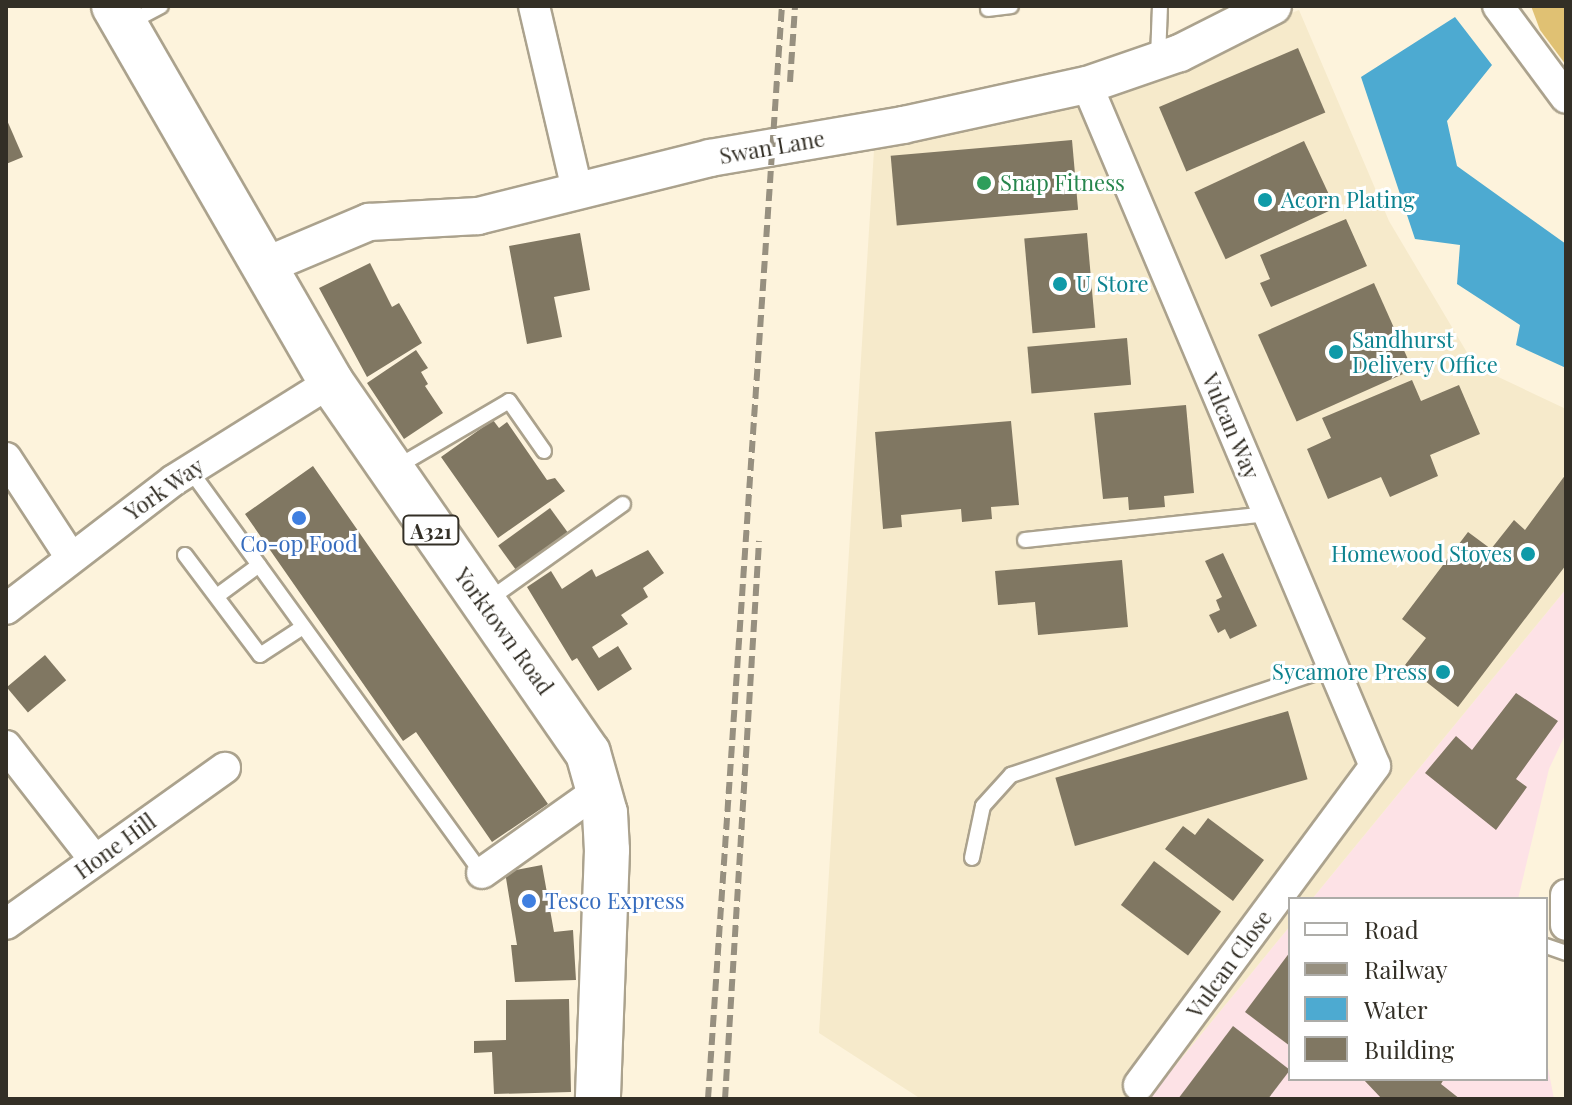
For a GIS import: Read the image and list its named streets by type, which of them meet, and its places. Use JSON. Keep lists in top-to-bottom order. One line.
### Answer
{"streets":{"main road":["A321","Yorktown Road"],"street":["Swan Lane","Vulcan Way","York Way","Hone Hill","Vulcan Close"]},"crossings":[["Swan Lane","Vulcan Way"],["Swan Lane","Yorktown Road"],["Vulcan Way","Vulcan Close"],["York Way","Yorktown Road"]],"places":["Snap Fitness","Acorn Plating","U Store","Sandhurst Delivery Office","Co-op Food","Homewood Stoves","Sycamore Press","Tesco Express"],"legend":["Road","Railway","Water","Building"]}
